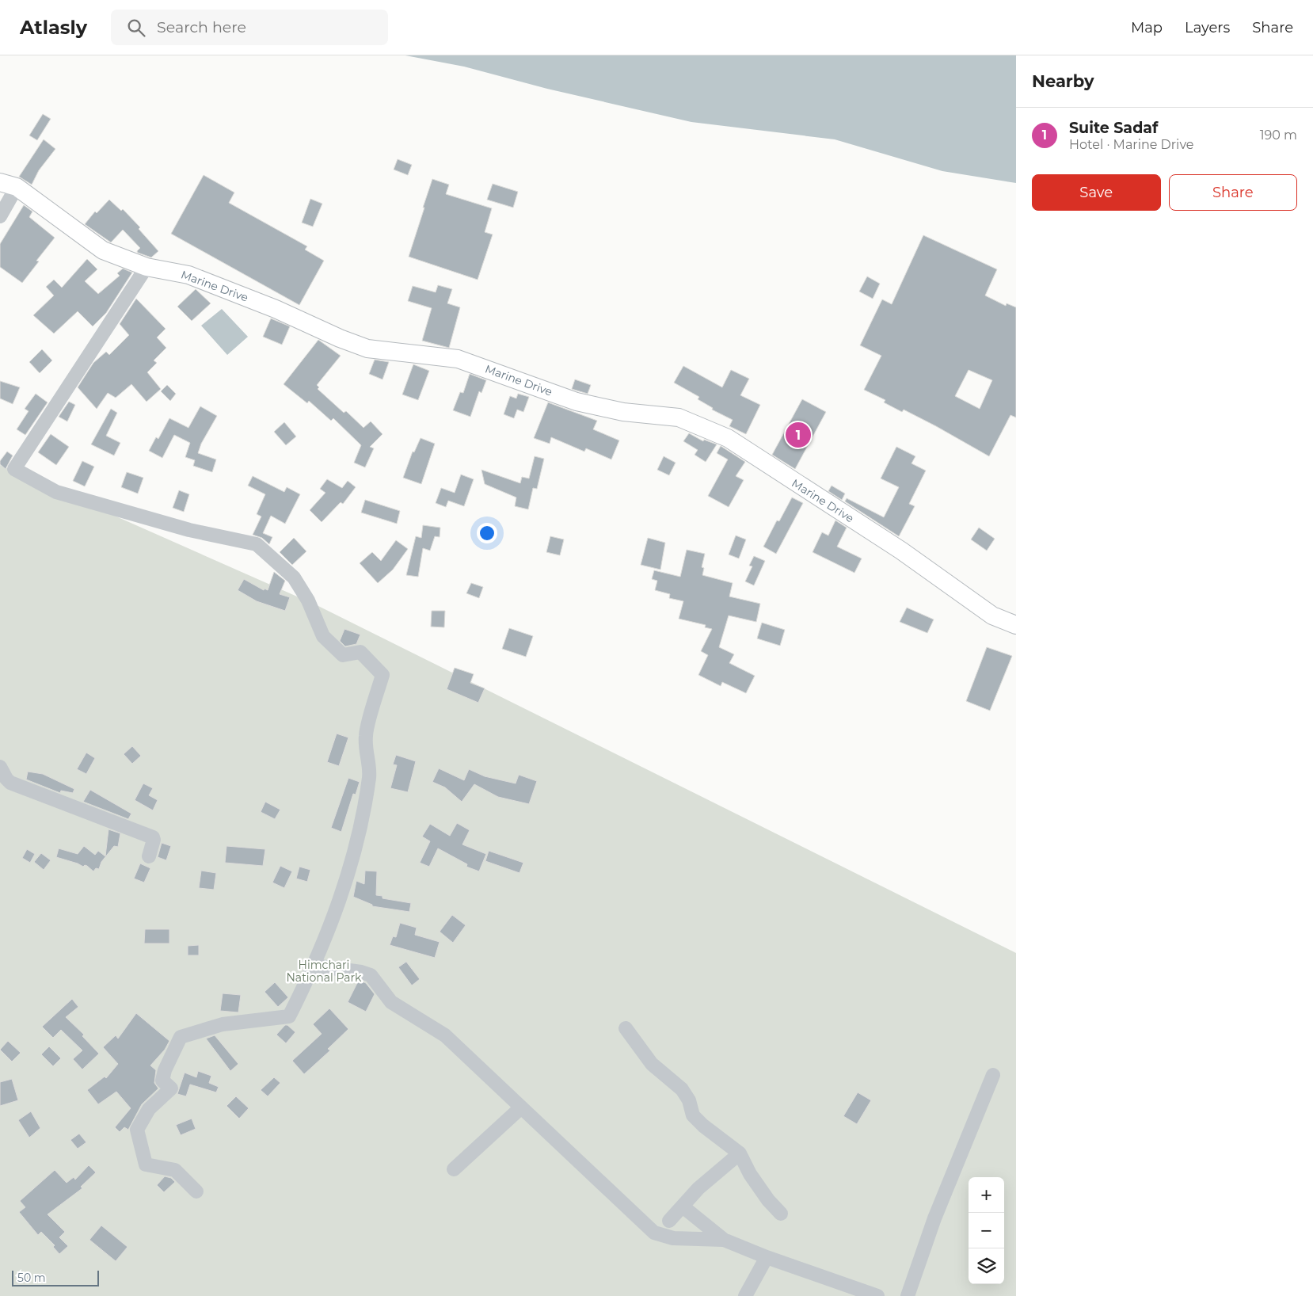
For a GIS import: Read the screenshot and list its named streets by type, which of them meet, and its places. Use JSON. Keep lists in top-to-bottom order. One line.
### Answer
{"streets":{"main road":["Marine Drive"]},"parks":["Himchari National Park"],"scale_bar":"50 m","page":{"header":"Atlasly","search":"Search here","nav":["Map","Layers","Share"],"heading":"Nearby","list":[{"mark":"1","name":"Suite Sadaf","note":"Hotel · Marine Drive","value":"190 m"}],"buttons":["Save","Share"],"pins":"1","map_buttons":["+","−"],"scale":"50 m"}}
